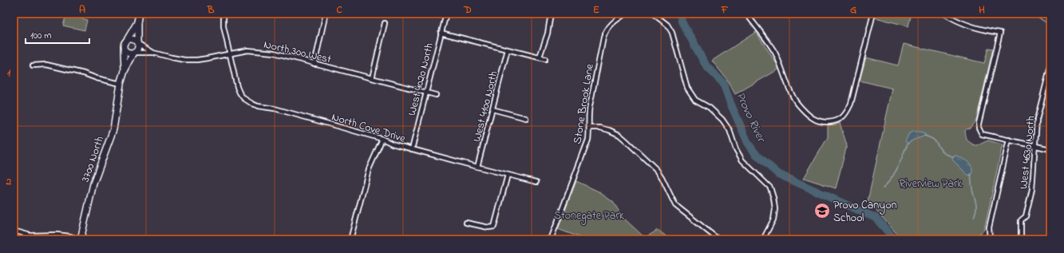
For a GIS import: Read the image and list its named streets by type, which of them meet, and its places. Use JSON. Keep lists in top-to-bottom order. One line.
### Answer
{"streets":{"main road":["3700 North"],"street":["North 300 West","West 4020 North","Stone Brook Lane","West 4100 North","North Cove Drive","West 4630 North"]},"crossings":[["North 300 West","West 4020 North"],["North 300 West","North Cove Drive"],["West 4020 North","North Cove Drive"],["West 4100 North","North Cove Drive"]],"water":["Provo River"],"parks":["Riverview Park","Stonegate Park"],"places":{"school or university":["Provo Canyon School"]},"scale_bar":"100 m","grid":{"columns":["A","B","C","D","E","F","G","H"],"rows":["1","2"]}}
